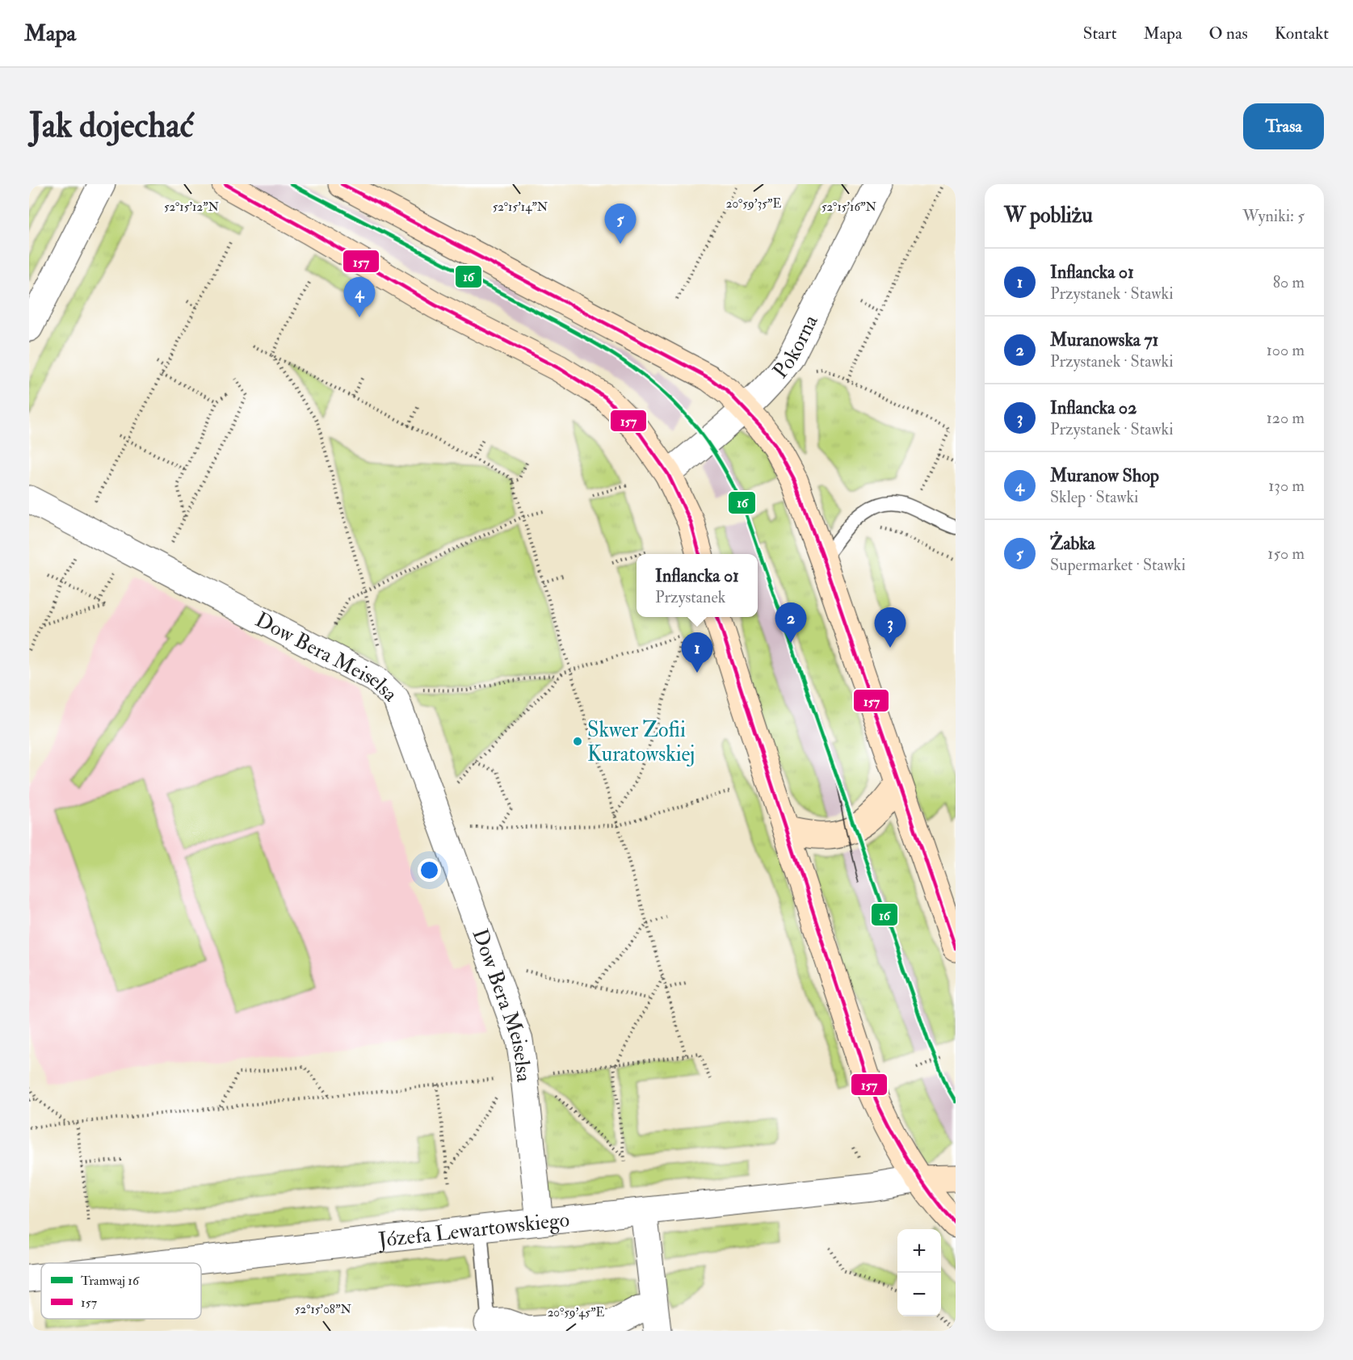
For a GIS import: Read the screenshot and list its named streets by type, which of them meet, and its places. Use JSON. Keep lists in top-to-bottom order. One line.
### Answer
{"streets":{"street":["Pokorna","Dow Bera Meiselsa","Józefa Lewartowskiego"]},"crossings":[["Dow Bera Meiselsa","Józefa Lewartowskiego"]],"places":["Skwer Zofii Kuratowskiej"],"lines":["tram line 16","transit line 157"],"legend":["Tramwaj 16","157"],"page":{"header":"Mapa","nav":["Start","Mapa","O nas","Kontakt"],"buttons":"Trasa","title":"Jak dojechać","heading":["W pobliżu","Wyniki: 5"],"pins":["5","4","2","3","1"],"list":[{"mark":"1","name":"Inflancka 01","note":"Przystanek · Stawki","value":"80 m"},{"mark":"2","name":"Muranowska 71","note":"Przystanek · Stawki","value":"100 m"},{"mark":"3","name":"Inflancka 02","note":"Przystanek · Stawki","value":"120 m"},{"mark":"4","name":"Muranow Shop","note":"Sklep · Stawki","value":"130 m"},{"mark":"5","name":"Żabka","note":"Supermarket · Stawki","value":"150 m"}],"popup":["Inflancka 01","Przystanek"],"map_buttons":["+","−"]},"coordinates":["20°59'35\"E","52°15'12\"N","52°15'14\"N","52°15'16\"N","52°15'08\"N","20°59'45\"E"]}
